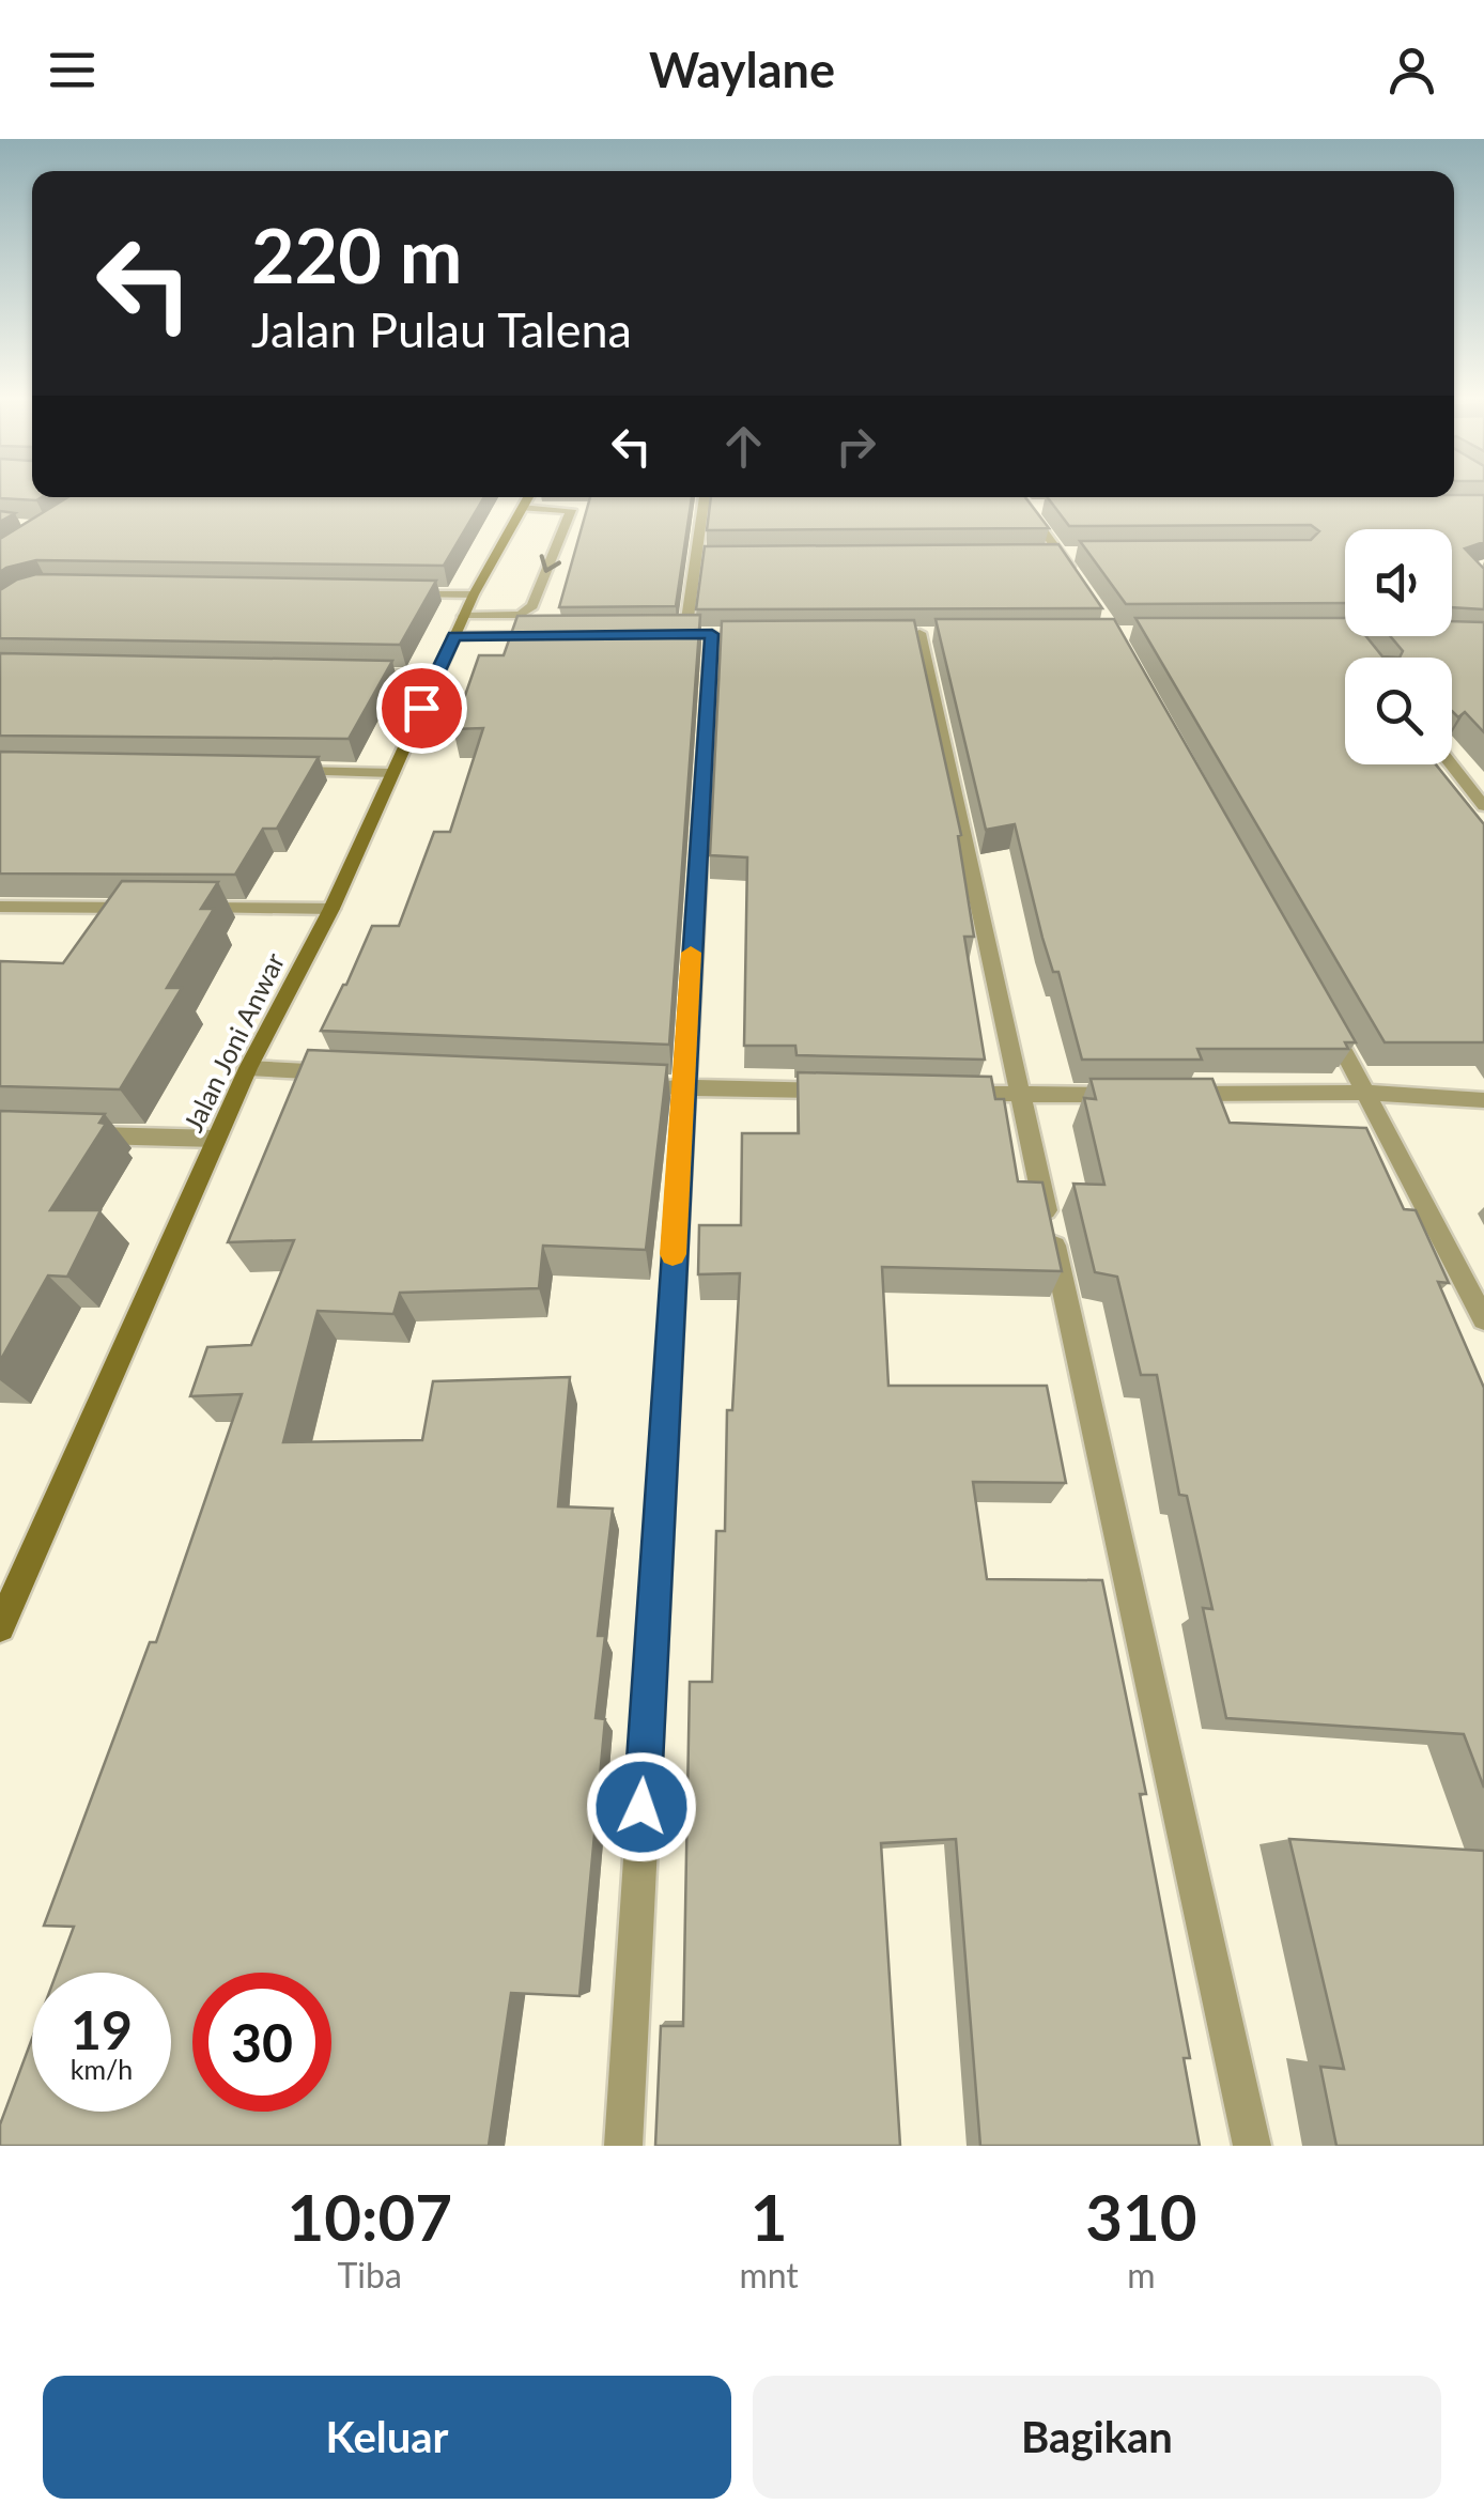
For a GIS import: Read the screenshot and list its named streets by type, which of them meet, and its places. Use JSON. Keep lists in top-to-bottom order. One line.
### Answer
{"streets":{"main road":["Jalan Joni Anwar"]},"page":{"header":"Waylane","turn":["220 m","Jalan Pulau Talena"],"speed":"19 km/h","limit":"30","eta":["10:07","Tiba","1","mnt","310","m"],"buttons":["Keluar","Bagikan"]}}
